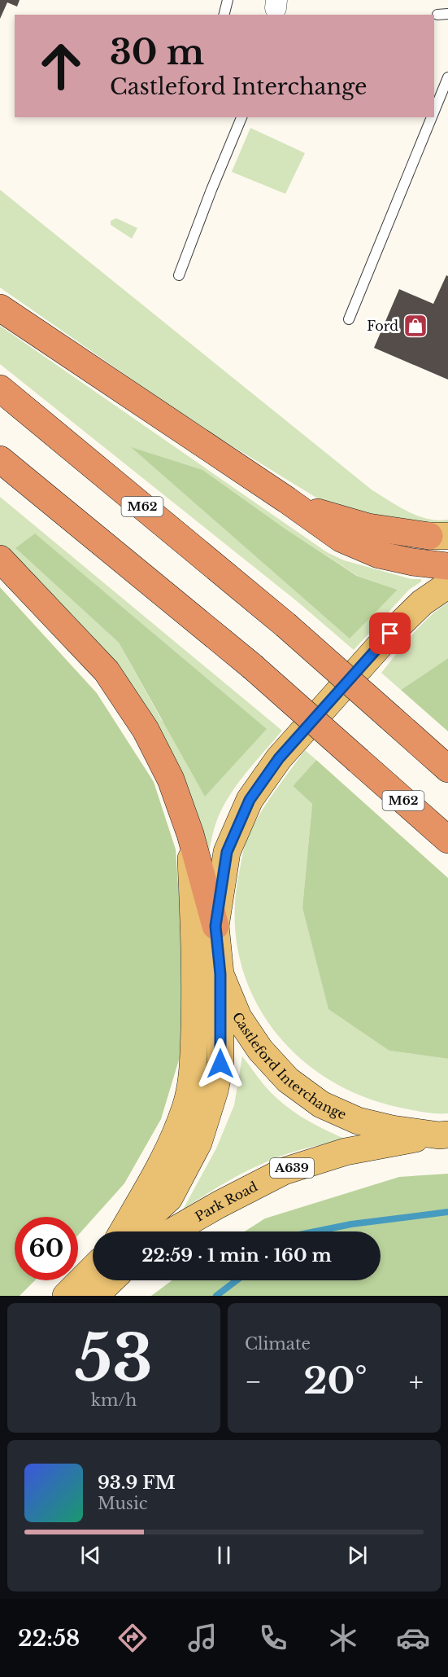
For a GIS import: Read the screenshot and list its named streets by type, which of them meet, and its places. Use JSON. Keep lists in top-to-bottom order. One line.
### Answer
{"streets":{"highway":["M62"],"main road":["Castleford Interchange","A639","Park Road"]},"crossings":[["Castleford Interchange","A639"],["Castleford Interchange","Park Road"]],"places":{"shop":["Ford"]},"page":{"turn":["30 m","Castleford Interchange"],"limit":"60","trip":"22:59 · 1 min · 160 m","tile":[["53","km/h"],"Climate"],"heat":["−","20°","+"],"song":["93.9 FM","Music"],"tabs":"22:58"}}
